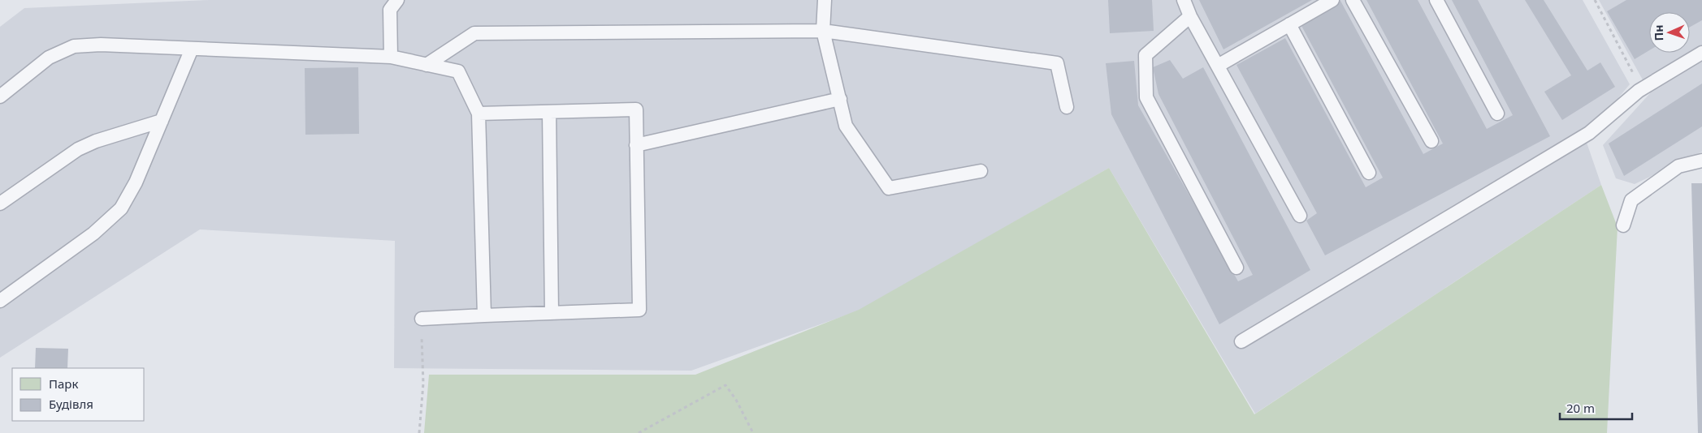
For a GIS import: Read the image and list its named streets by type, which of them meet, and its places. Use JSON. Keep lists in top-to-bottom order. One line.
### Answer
{"legend":["Парк","Будівля"],"scale_bar":"20 m","north":"left"}
